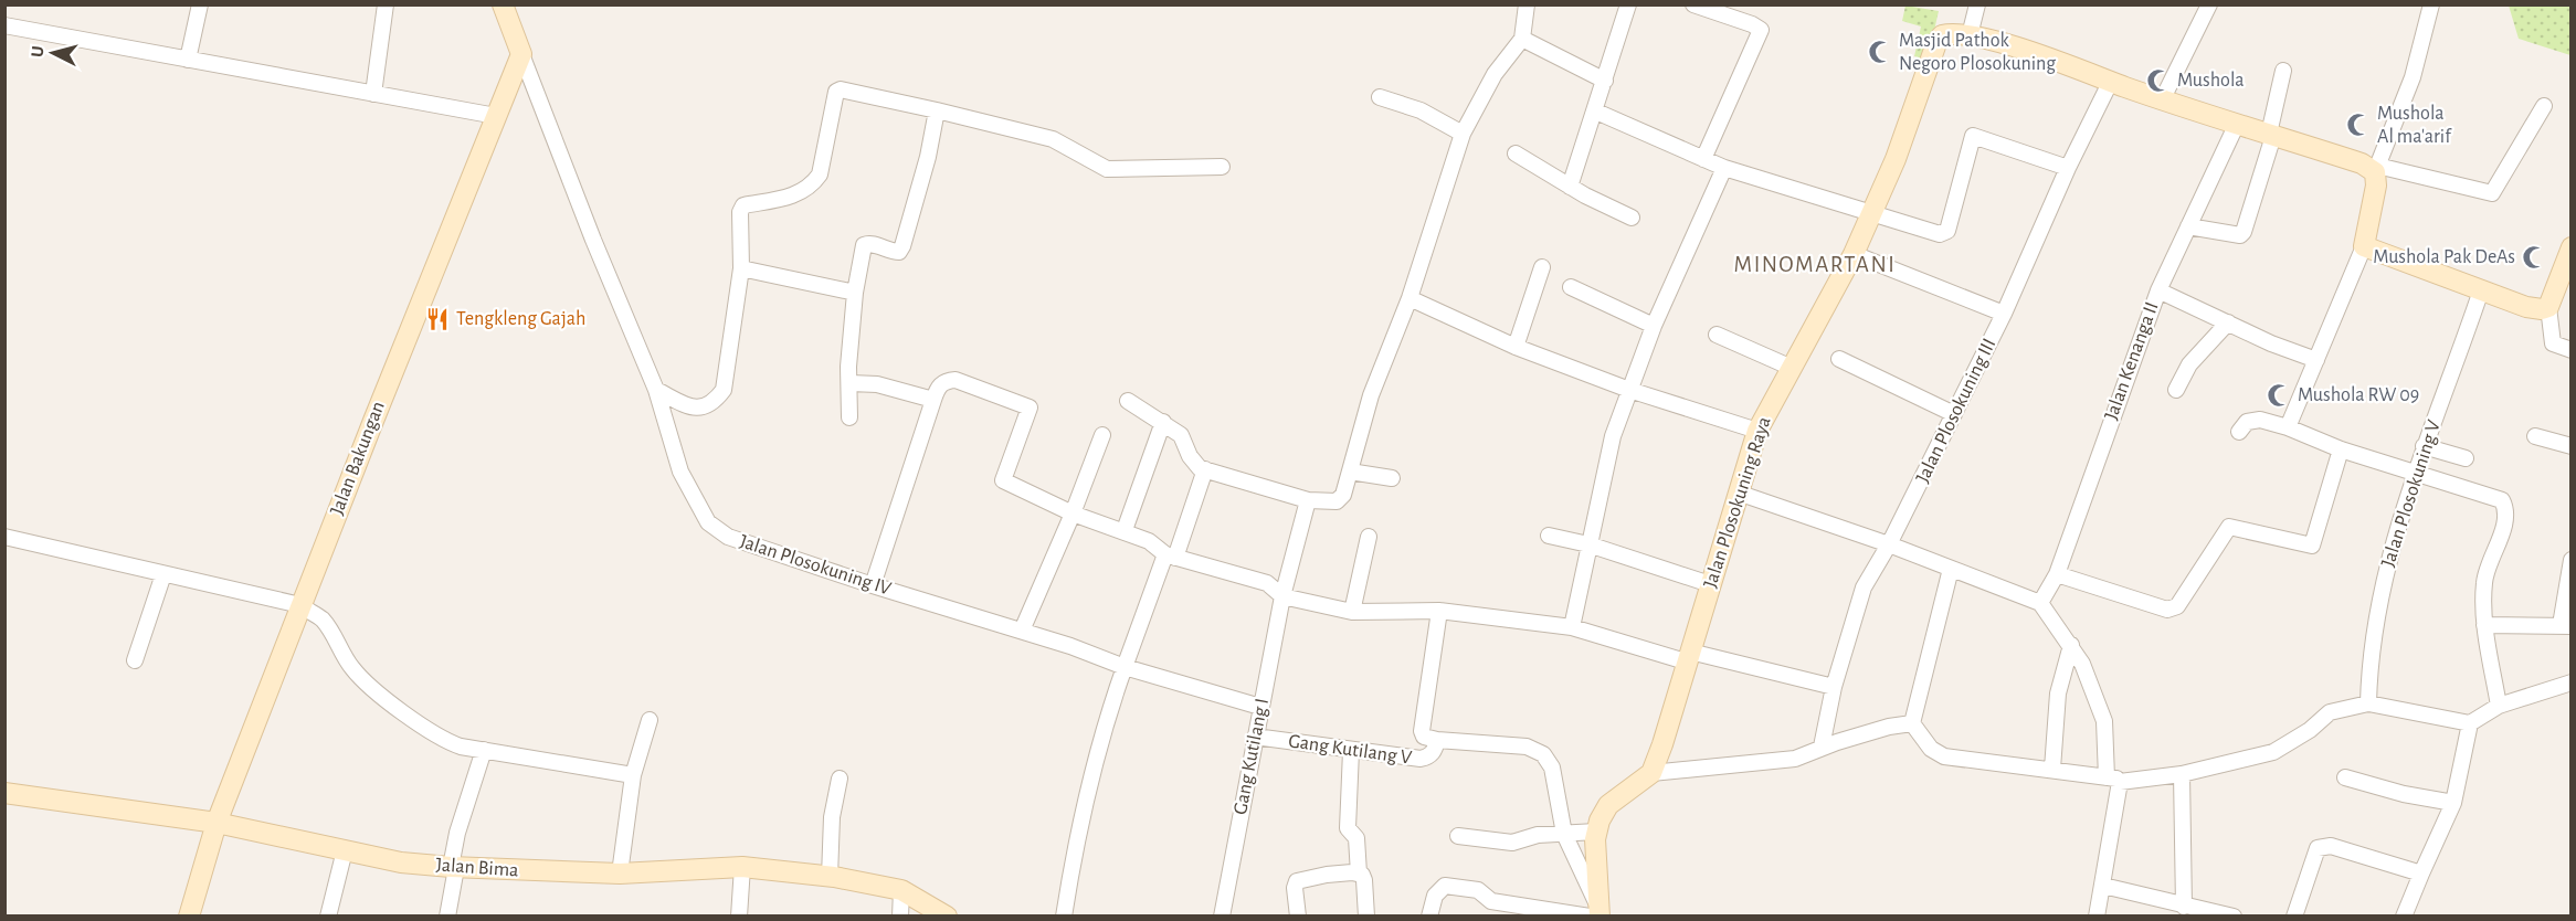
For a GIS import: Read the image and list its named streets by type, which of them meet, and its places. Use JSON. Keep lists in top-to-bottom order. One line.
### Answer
{"streets":{"street":["Jalan Kenanga II","Jalan Plosokuning III","Jalan Bakungan","Jalan Plosokuning V","Jalan Plosokuning Raya","Jalan Plosokuning IV","Gang Kutilang V","Gang Kutilang I","Jalan Bima"]},"crossings":[["Jalan Kenanga II","Jalan Plosokuning Raya"],["Jalan Plosokuning III","Jalan Plosokuning Raya"],["Jalan Bakungan","Jalan Plosokuning IV"],["Jalan Bakungan","Jalan Bima"],["Jalan Plosokuning IV","Gang Kutilang I"],["Gang Kutilang V","Gang Kutilang I"]],"districts":["MINOMARTANI"],"places":{"mosque":["Masjid Pathok Negoro Plosokuning","Mushola","Mushola Al ma'arif","Mushola Pak DeAs","Mushola RW 09"],"restaurant":["Tengkleng Gajah"]},"north":"left"}
